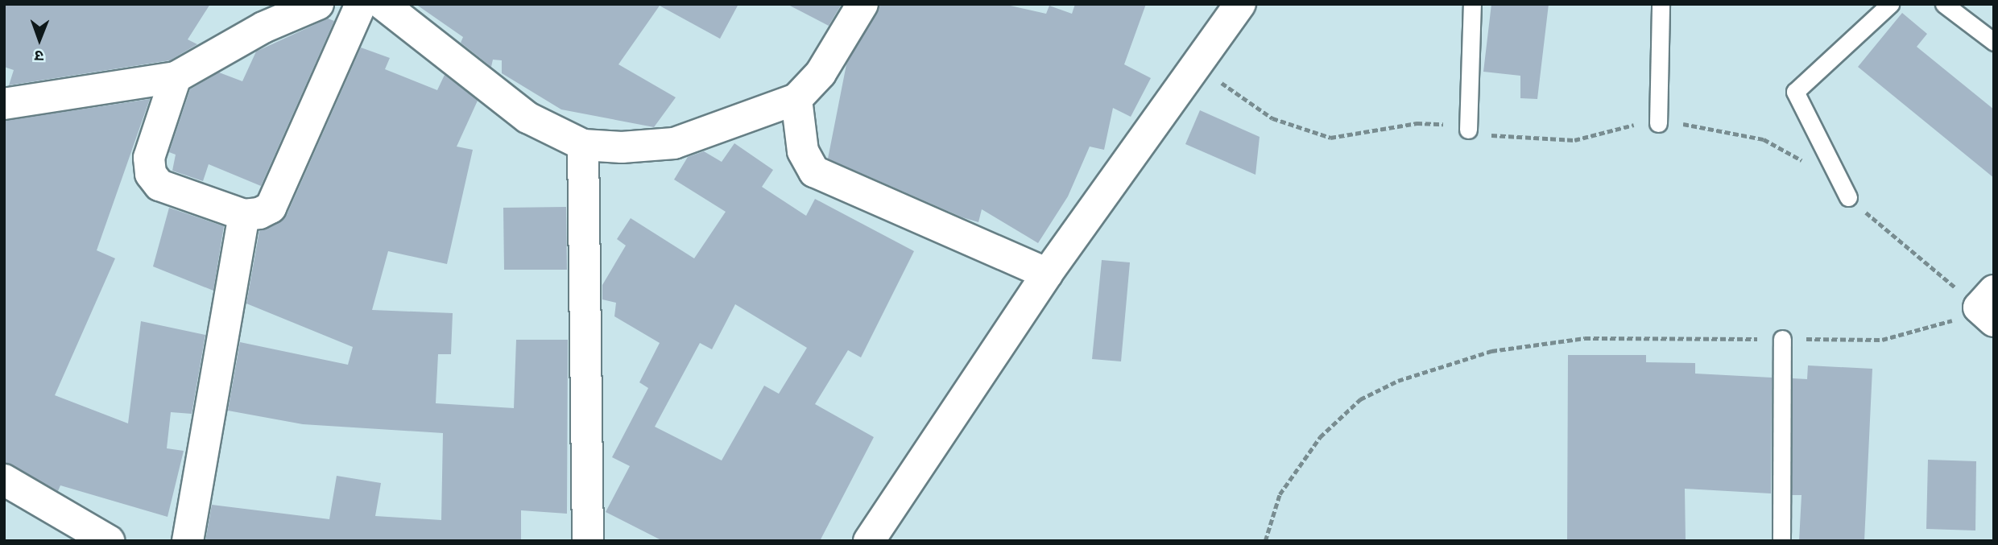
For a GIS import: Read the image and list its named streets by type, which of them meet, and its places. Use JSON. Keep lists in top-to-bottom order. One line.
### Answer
{"north":"bottom"}
